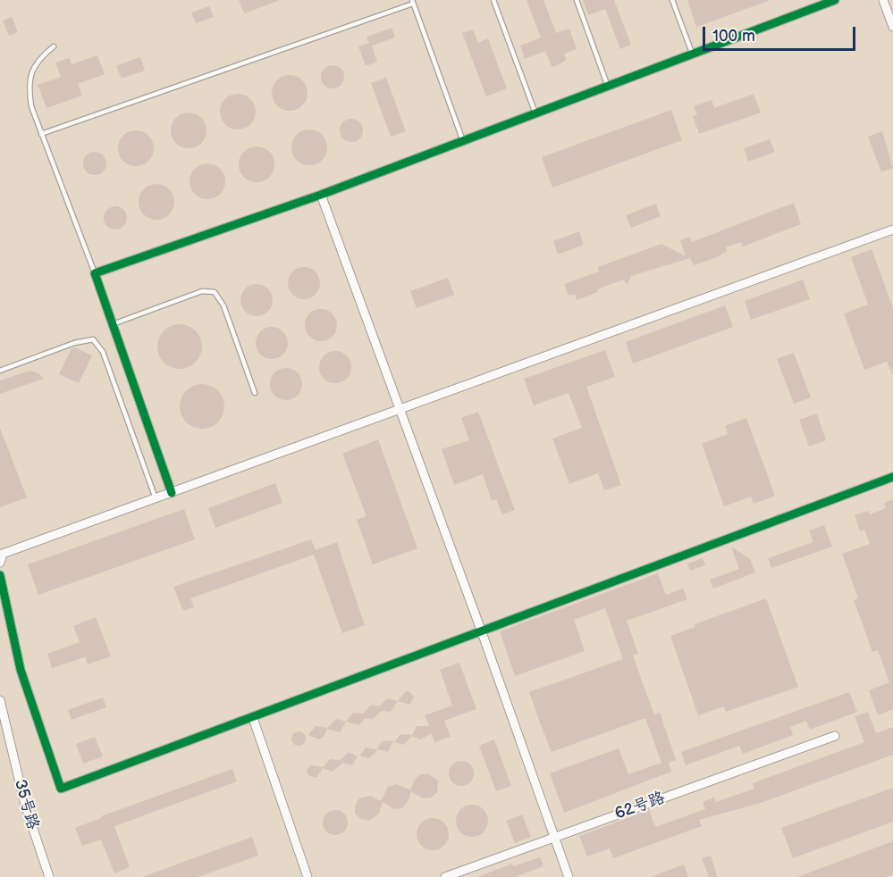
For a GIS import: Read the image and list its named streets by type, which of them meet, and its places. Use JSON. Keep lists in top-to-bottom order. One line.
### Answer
{"streets":{"street":["35号路","62号路"]},"scale_bar":"100 m"}
